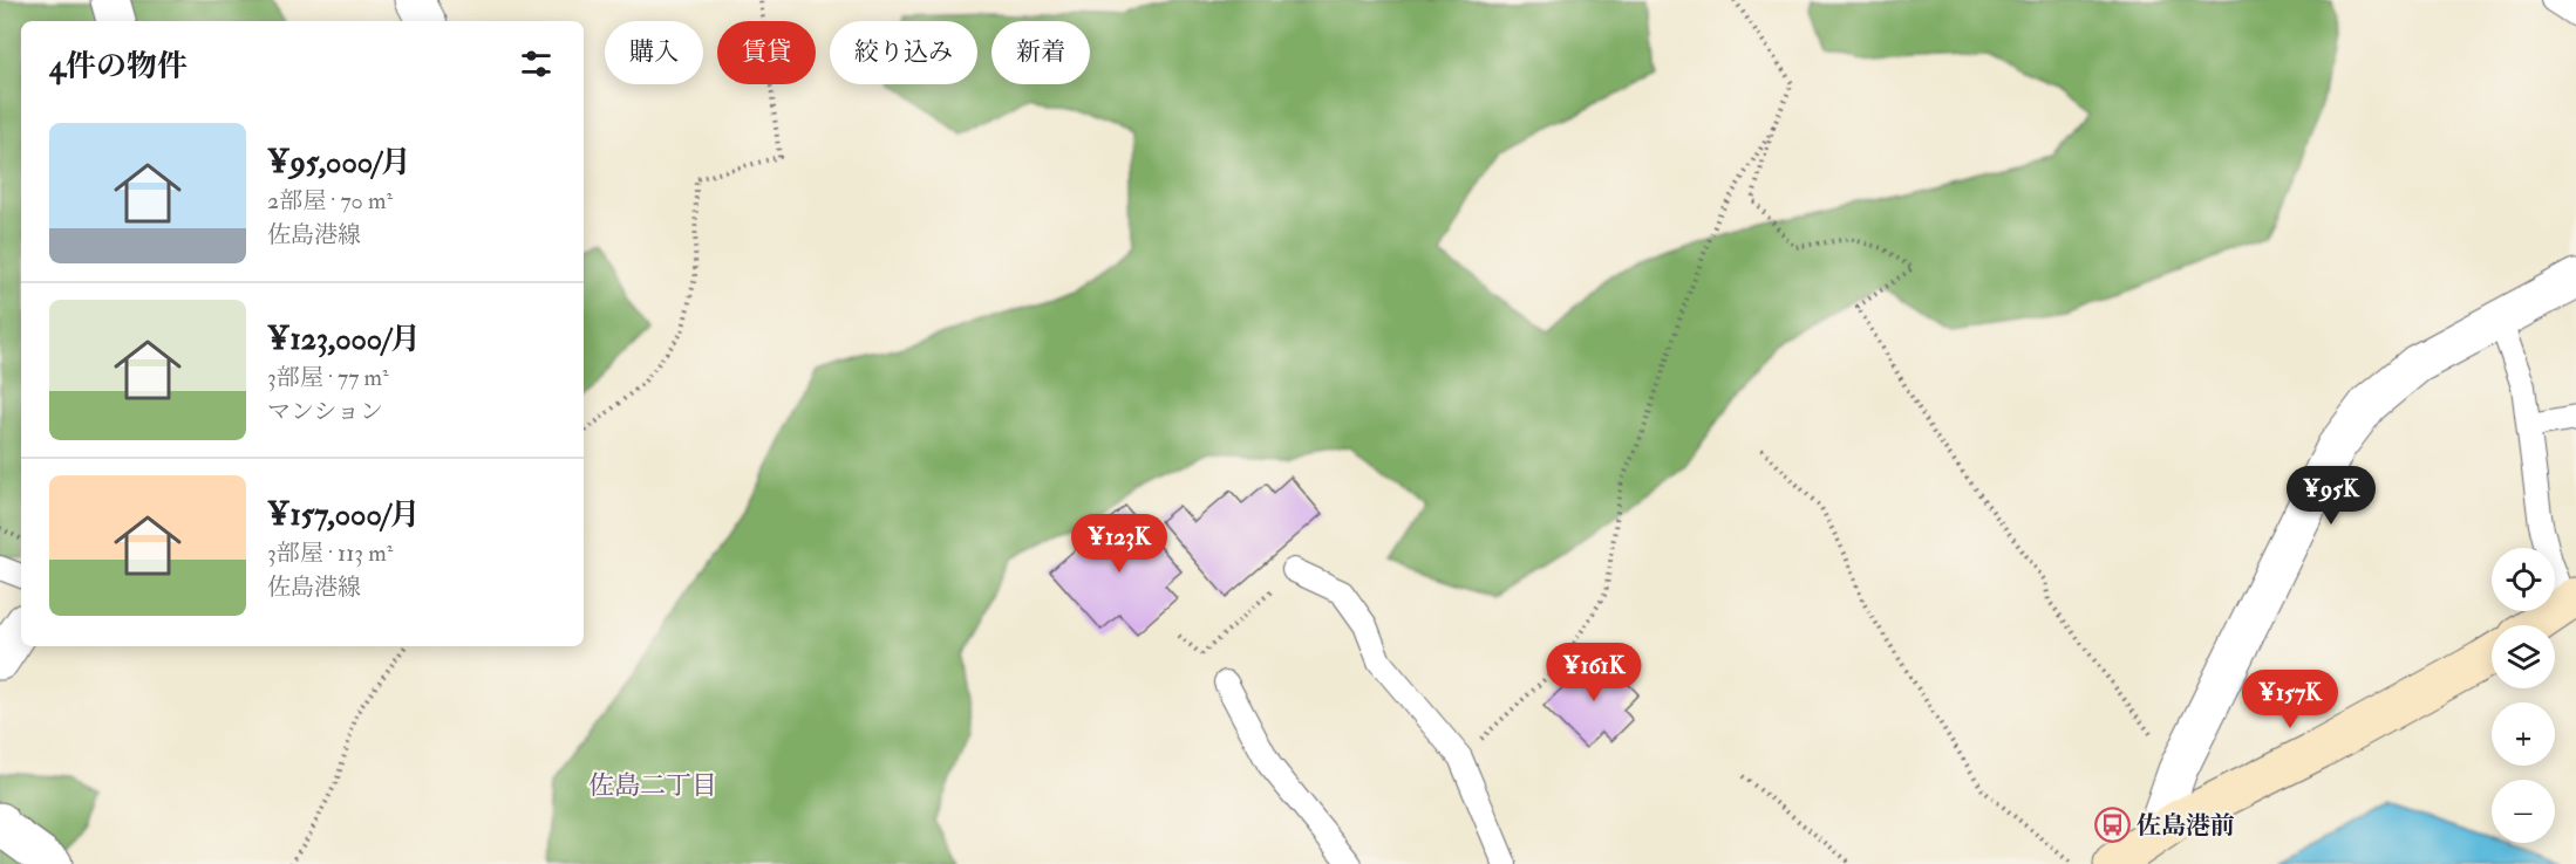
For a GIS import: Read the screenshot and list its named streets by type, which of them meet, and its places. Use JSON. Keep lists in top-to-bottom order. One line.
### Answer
{"districts":["佐島二丁目"],"places":{"bus stop":["佐島港前"]},"page":{"chip":["購入","賃貸","絞り込み","新着"],"heading":"4件の物件","list":[{"name":"¥95,000/月","note":"2部屋 · 70 m² · 佐島港線"},{"name":"¥123,000/月","note":"3部屋 · 77 m² · マンション"},{"name":"¥157,000/月","note":"3部屋 · 113 m² · 佐島港線"}],"price":["¥95K","¥123K","¥161K","¥157K"],"map_buttons":["+","−"]}}
